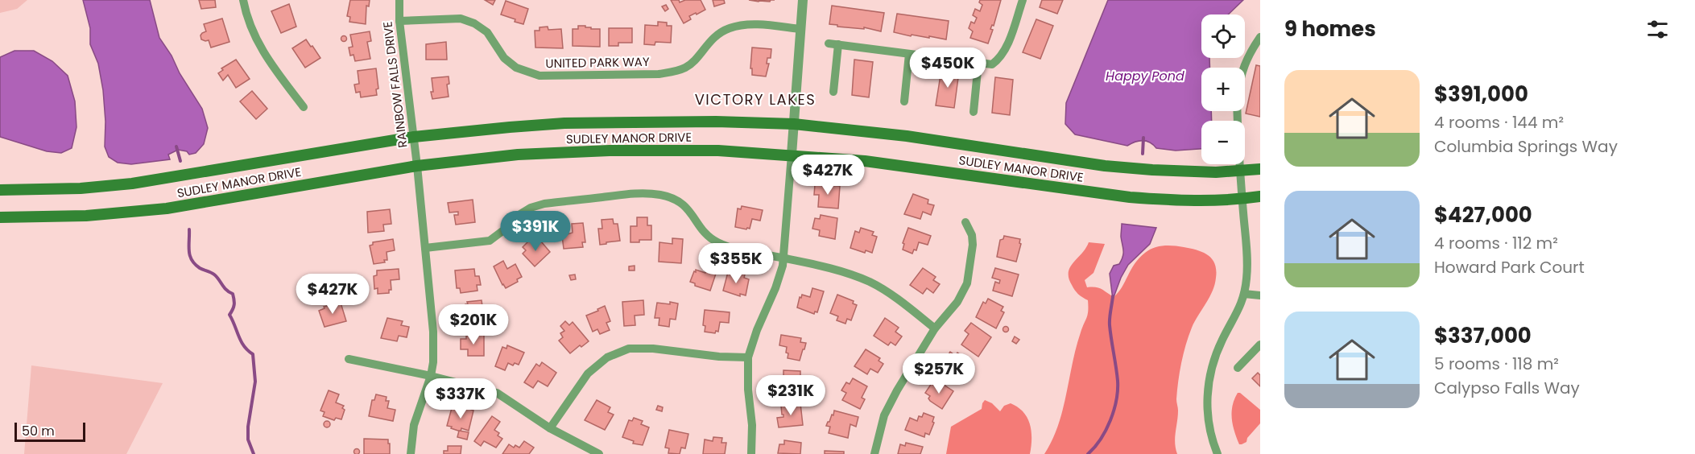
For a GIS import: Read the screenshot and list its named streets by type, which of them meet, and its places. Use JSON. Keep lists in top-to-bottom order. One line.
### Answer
{"streets":{"main road":["SUDLEY MANOR DRIVE"],"street":["UNITED PARK WAY","RAINBOW FALLS DRIVE"]},"crossings":[["UNITED PARK WAY","RAINBOW FALLS DRIVE"],["RAINBOW FALLS DRIVE","SUDLEY MANOR DRIVE"]],"districts":["VICTORY LAKES"],"water":["Happy Pond"],"scale_bar":"50 m","page":{"heading":"9 homes","map_buttons":["+","−"],"price":["$450K","$427K","$391K","$355K","$427K","$201K","$257K","$231K","$337K"],"list":[{"name":"$391,000","note":"4 rooms · 144 m² · Columbia Springs Way"},{"name":"$427,000","note":"4 rooms · 112 m² · Howard Park Court"},{"name":"$337,000","note":"5 rooms · 118 m² · Calypso Falls Way"}],"scale":"50 m"}}
